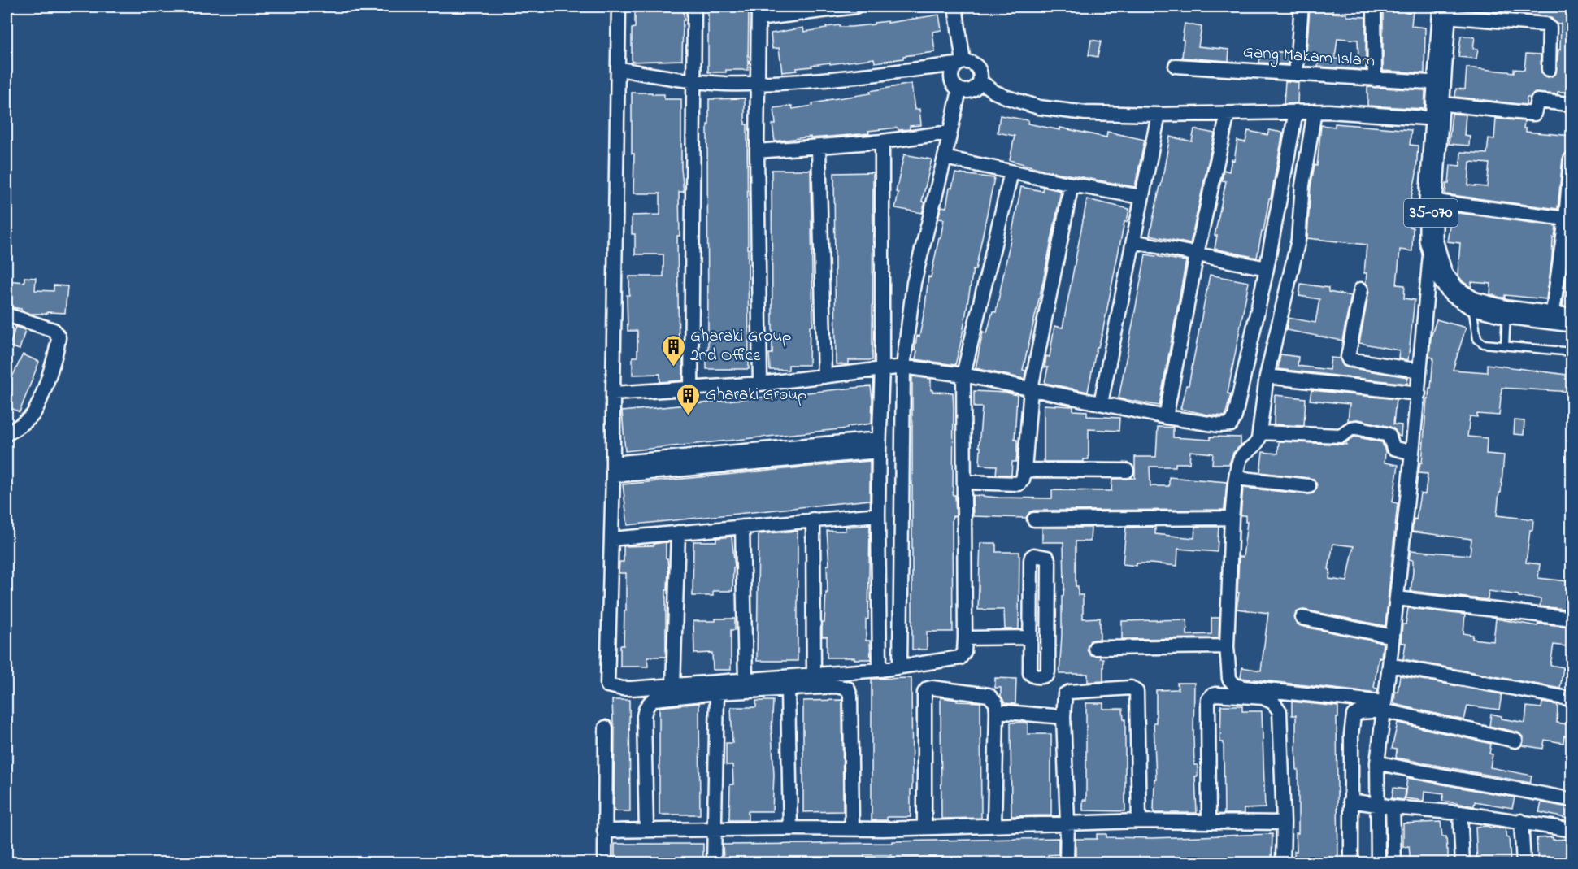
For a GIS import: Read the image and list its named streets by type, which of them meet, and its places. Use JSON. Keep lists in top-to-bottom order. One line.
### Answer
{"streets":{"main road":["35-070"],"street":["Gang Makam Islam"]},"crossings":[["Gang Makam Islam","35-070"]],"places":{"building":["Gharaki Group 2nd Office","Gharaki Group"]}}
